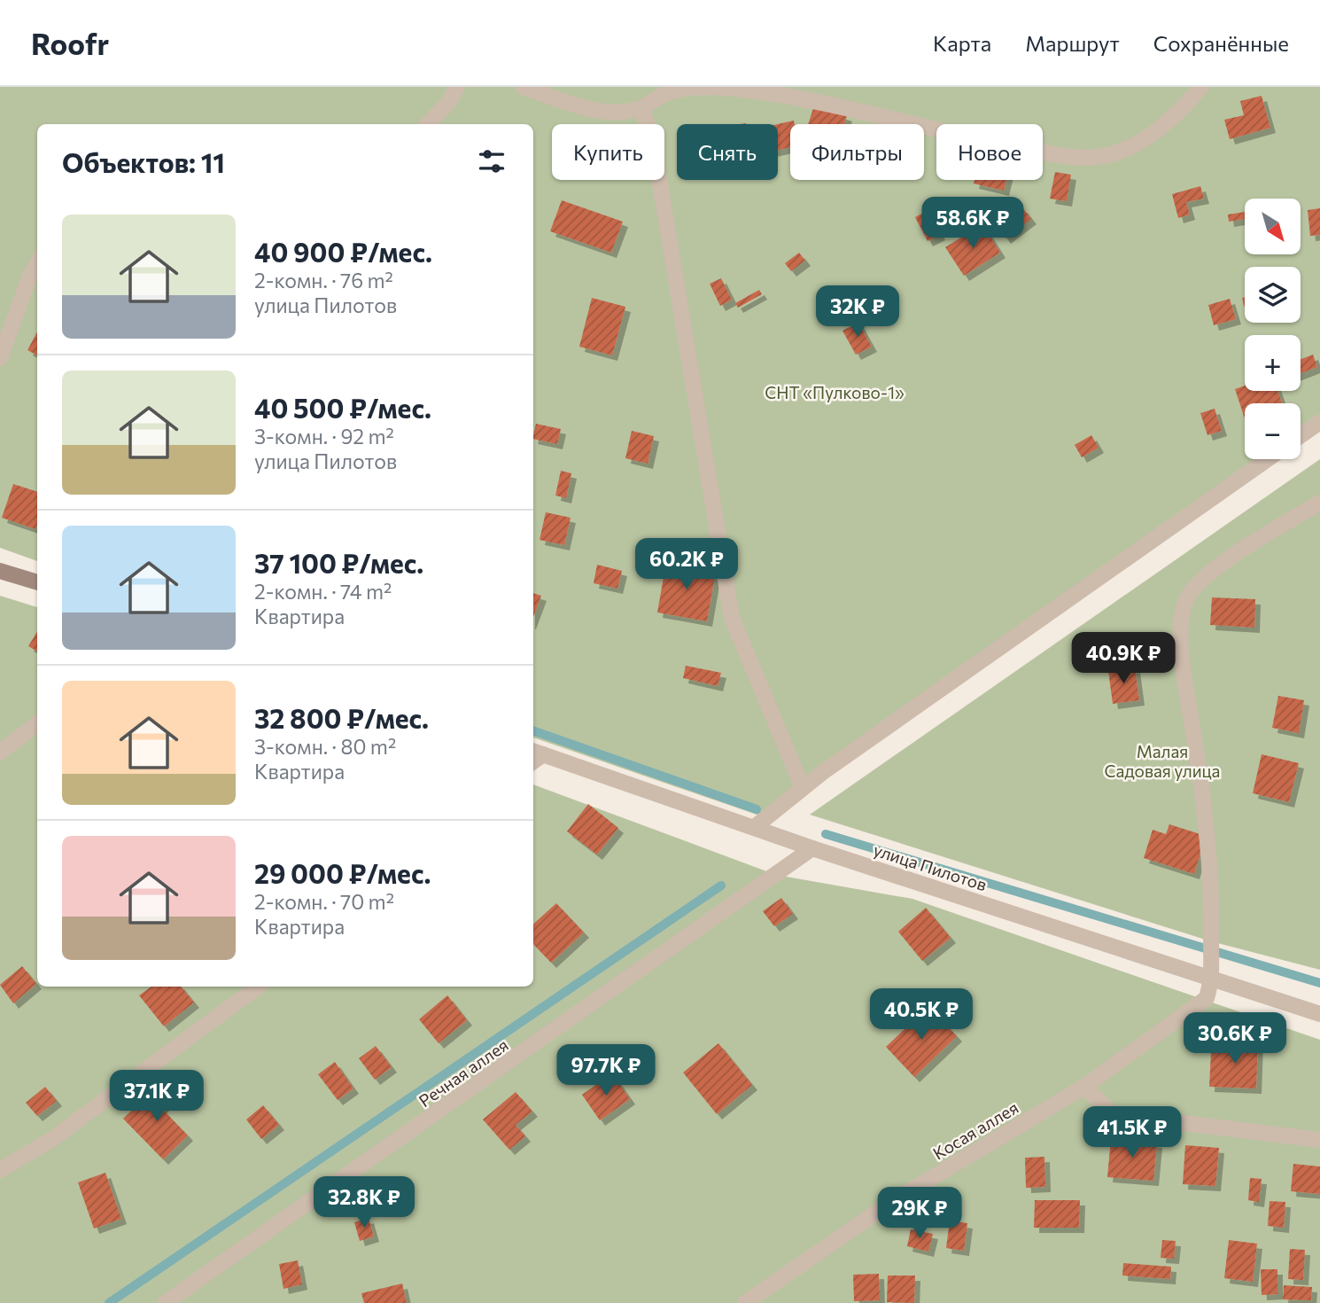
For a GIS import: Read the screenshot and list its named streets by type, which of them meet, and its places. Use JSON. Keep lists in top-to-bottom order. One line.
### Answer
{"streets":{"street":["улица Пилотов","Речная аллея","Косая аллея"]},"crossings":[["улица Пилотов","Речная аллея"],["улица Пилотов","Косая аллея"]],"parks":["СНТ «Пулково-1»","Малая Садовая улица"],"north":"bottom right","page":{"header":"Roofr","nav":["Карта","Маршрут","Сохранённые"],"chip":["Купить","Снять","Фильтры","Новое"],"heading":"Объектов: 11","price":["58.6K ₽","32K ₽","60.2K ₽","40.9K ₽","40.5K ₽","30.6K ₽","97.7K ₽","37.1K ₽","41.5K ₽","32.8K ₽","29K ₽"],"map_buttons":["+","−"],"list":[{"name":"40 900 ₽/мес.","note":"2-комн. · 76 m² · улица Пилотов"},{"name":"40 500 ₽/мес.","note":"3-комн. · 92 m² · улица Пилотов"},{"name":"37 100 ₽/мес.","note":"2-комн. · 74 m² · Квартира"},{"name":"32 800 ₽/мес.","note":"3-комн. · 80 m² · Квартира"},{"name":"29 000 ₽/мес.","note":"2-комн. · 70 m² · Квартира"}]}}
